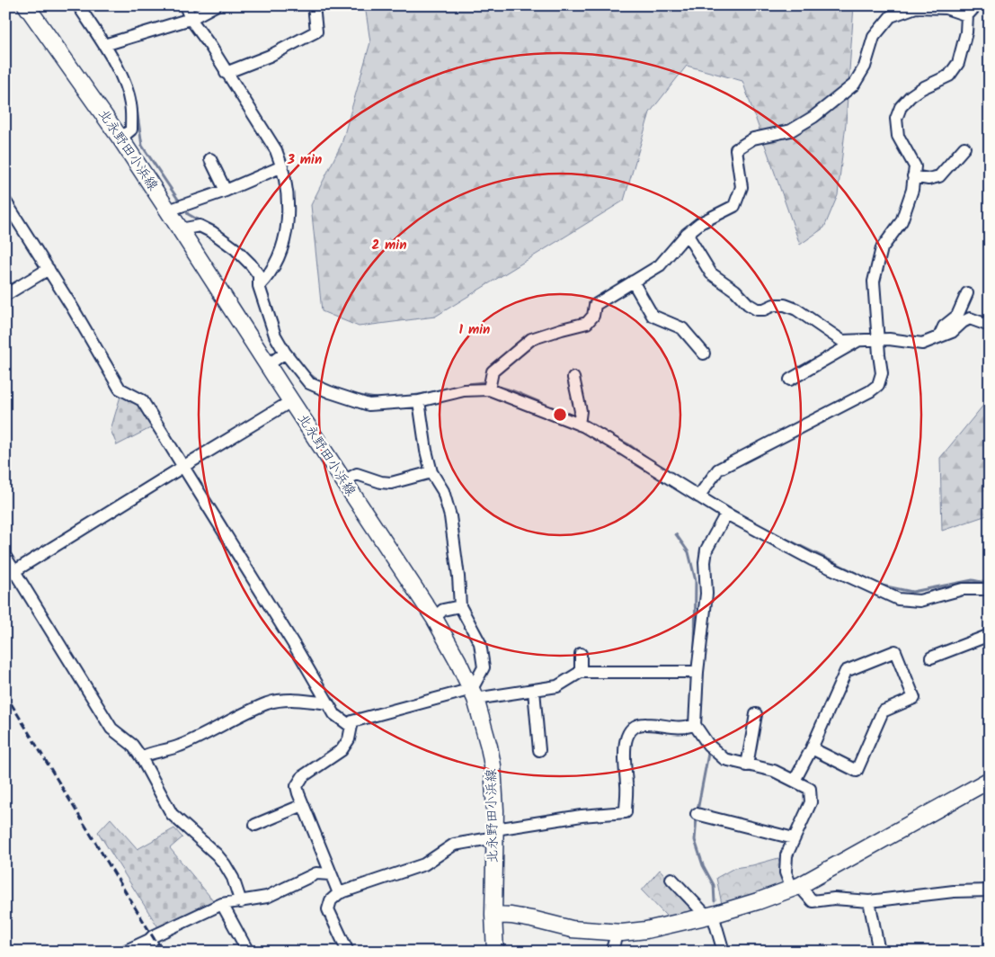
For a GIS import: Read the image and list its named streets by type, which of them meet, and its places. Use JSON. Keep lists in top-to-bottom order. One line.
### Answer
{"streets":{"main road":["北永野田小浜線"]},"rings":["3 min","2 min","1 min"]}
